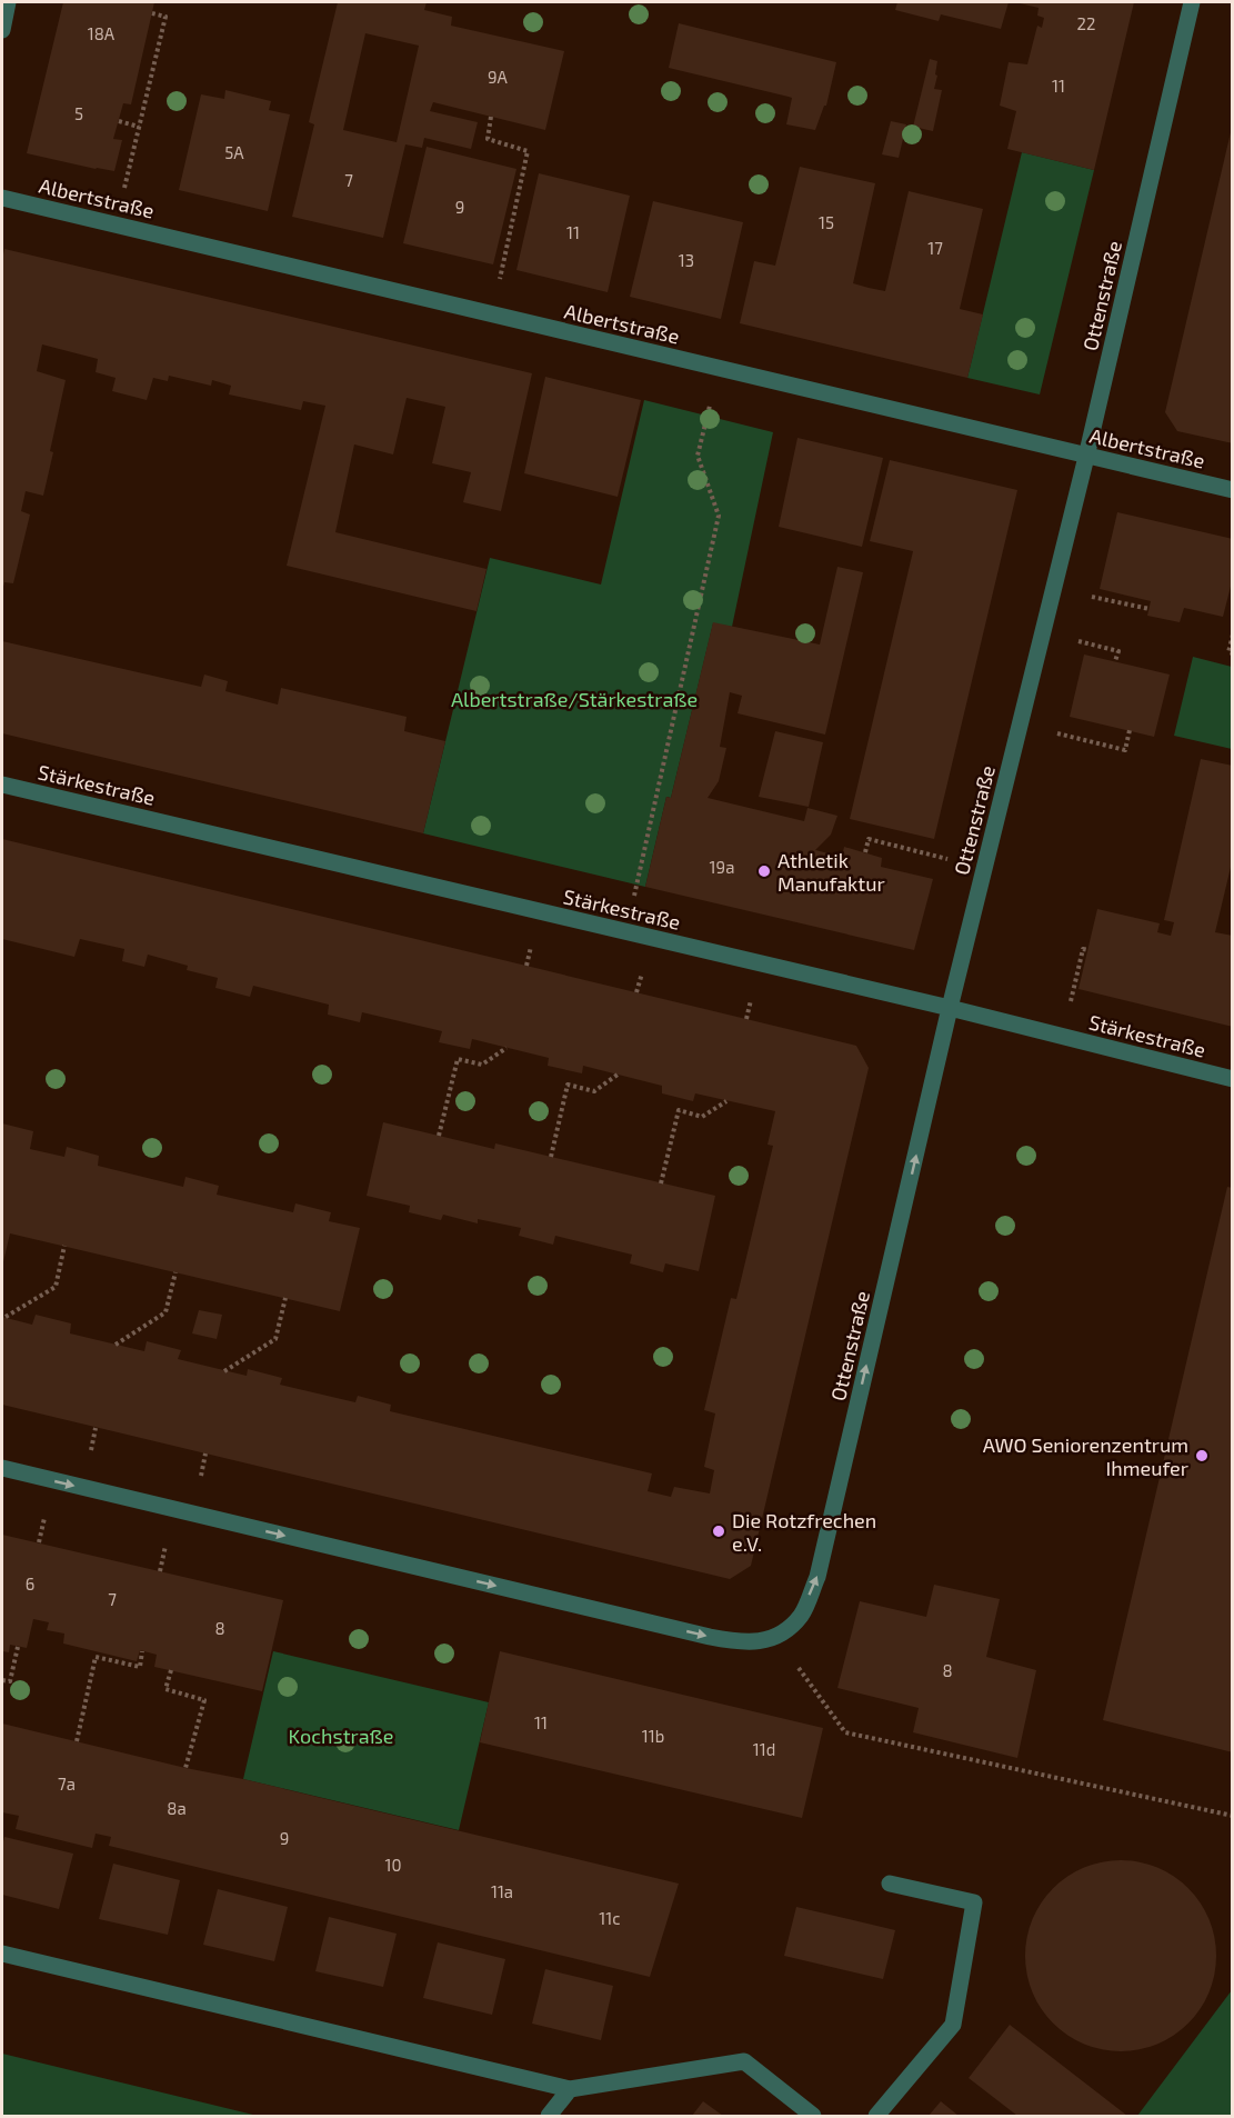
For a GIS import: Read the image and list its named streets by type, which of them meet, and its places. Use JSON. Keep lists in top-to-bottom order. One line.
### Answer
{"streets":{"street":["Albertstraße","Ottenstraße","Stärkestraße"]},"crossings":[["Albertstraße","Ottenstraße"],["Ottenstraße","Stärkestraße"]],"one_way":["Ottenstraße"],"parks":["Albertstraße/Stärkestraße","Kochstraße"],"places":["Athletik Manufaktur","AWO Seniorenzentrum Ihmeufer","Die Rotzfrechen e.V."],"house_numbers":["22","18A","9A","11","5","5A","7","9","15","11","17","13","19a","6","7","8","8","11","11b","11d","7a","8a","9","10","11a","11c"]}
